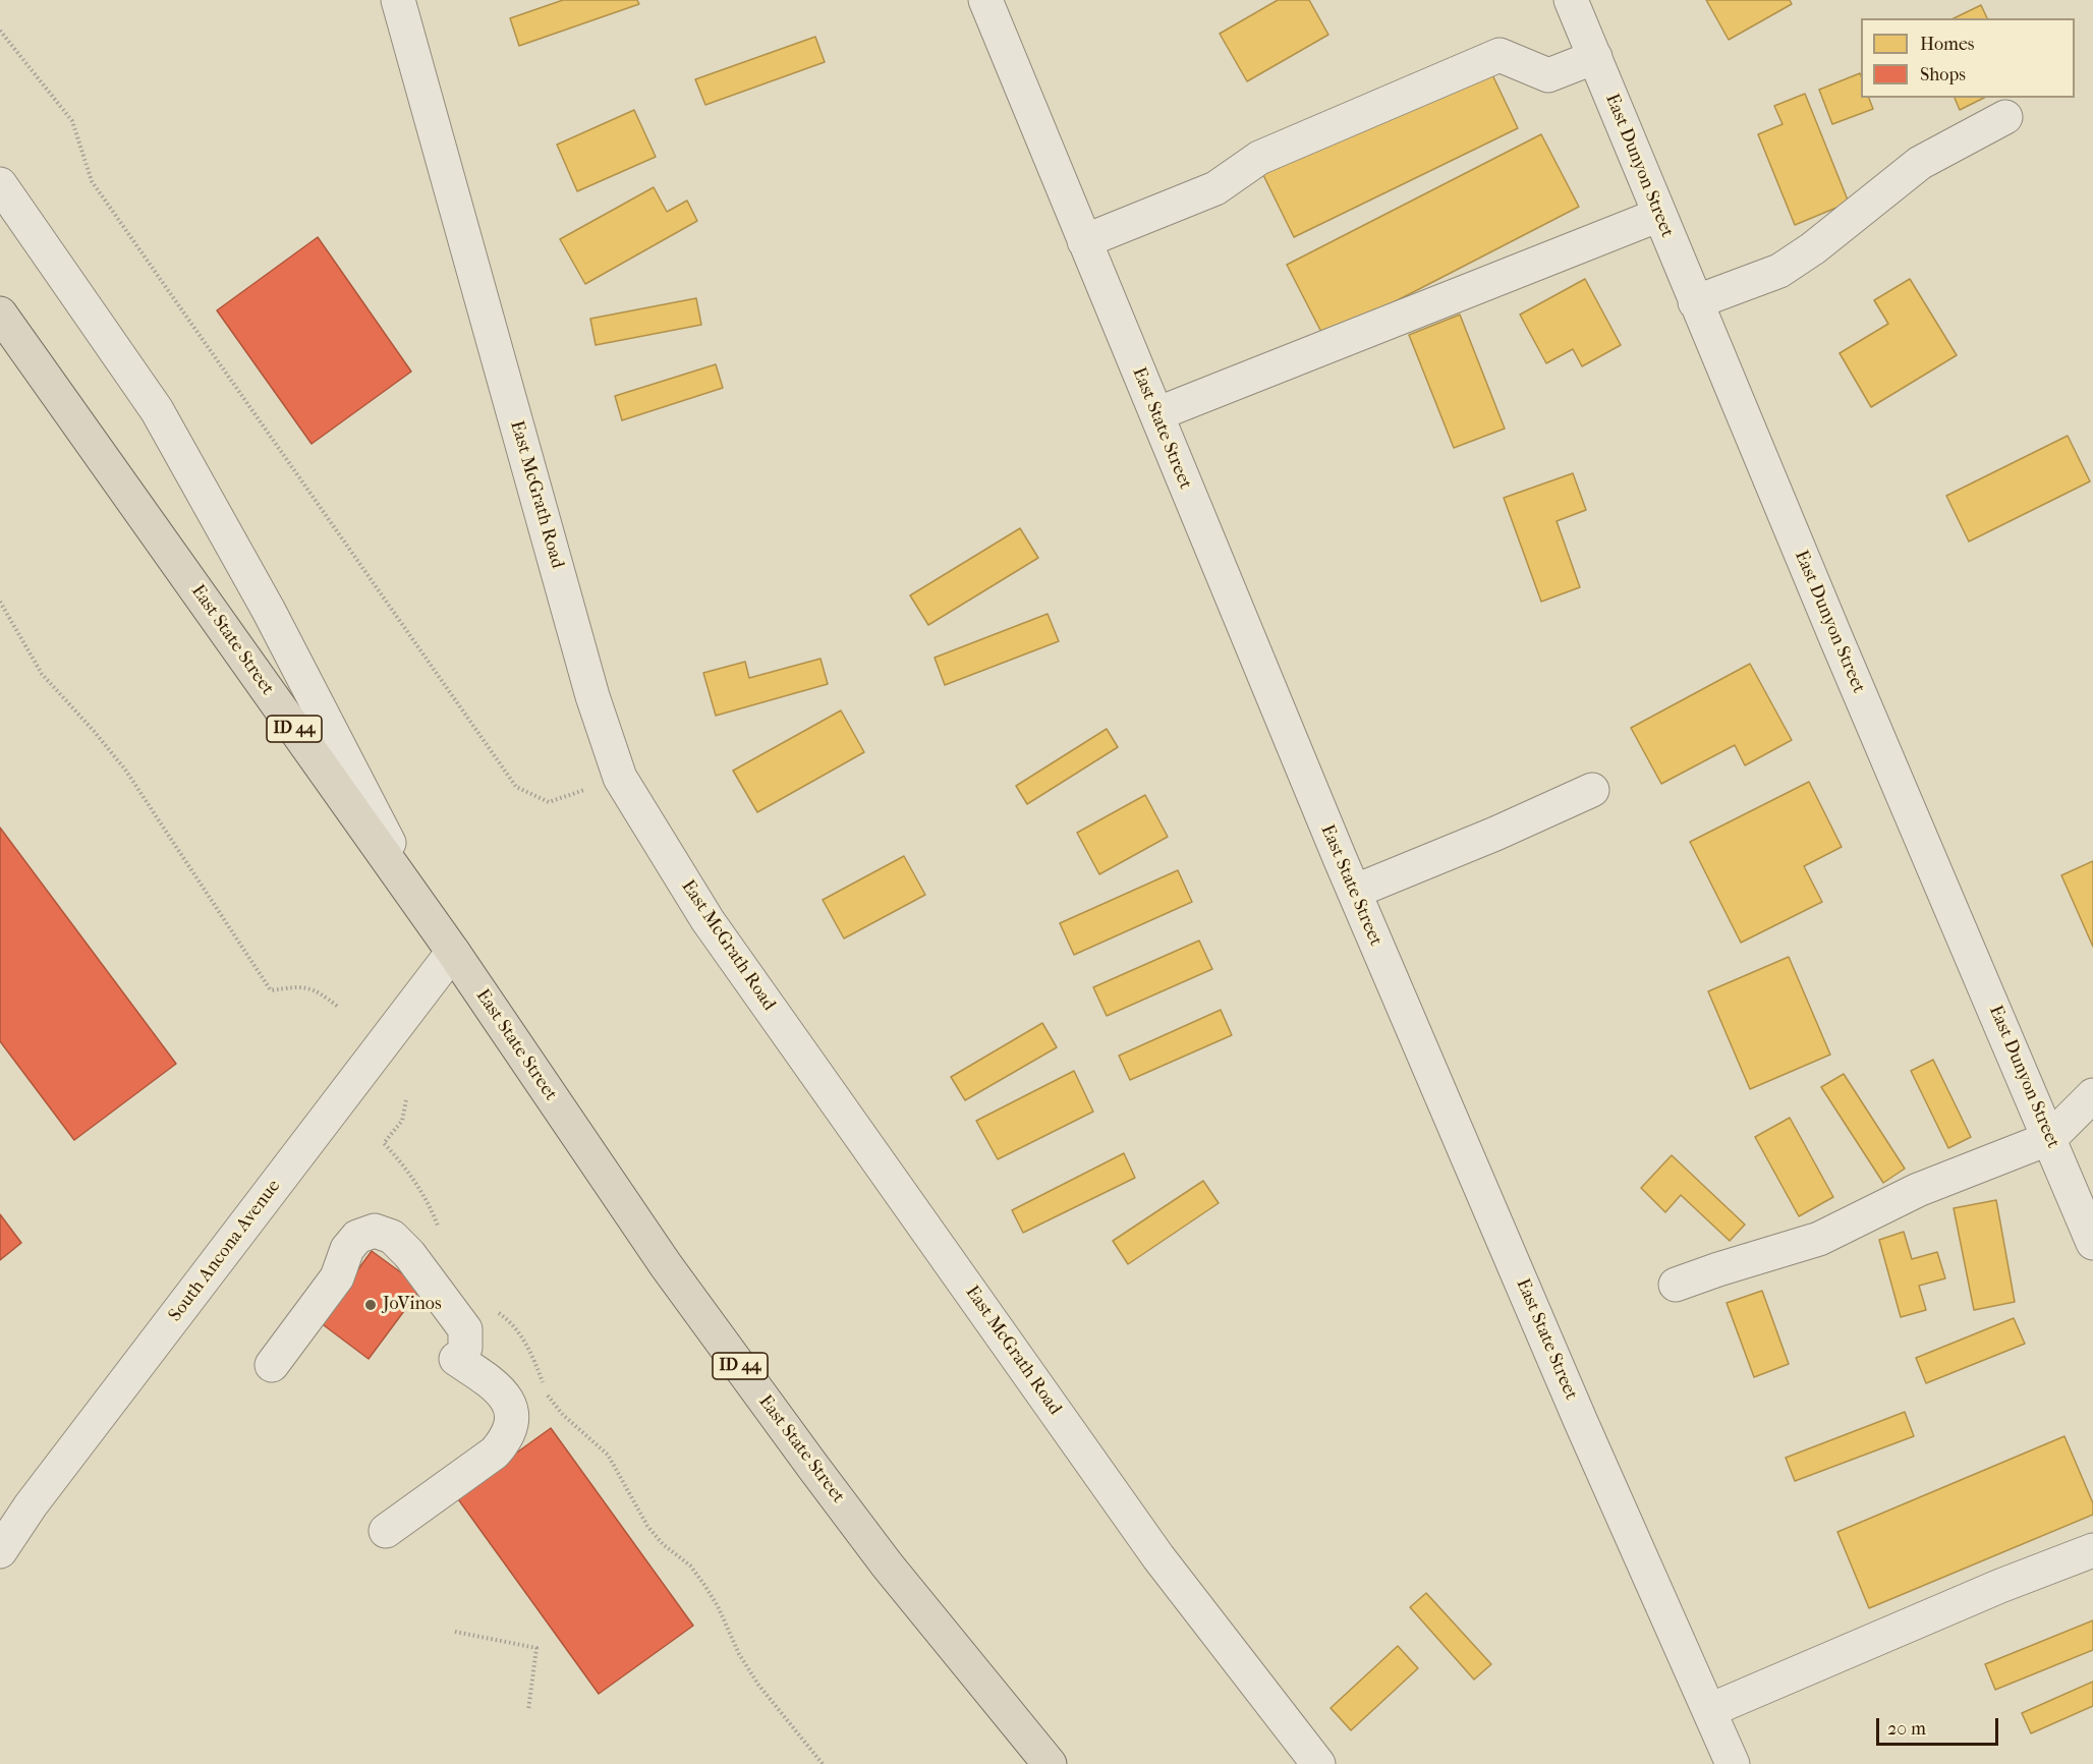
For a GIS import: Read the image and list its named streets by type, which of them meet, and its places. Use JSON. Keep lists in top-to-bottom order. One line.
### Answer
{"streets":{"highway":["East State Street","ID 44"],"street":["East Dunyon Street","East McGrath Road","South Ancona Avenue"]},"crossings":[["East State Street","South Ancona Avenue"]],"places":["JoVinos"],"legend":["Homes","Shops"],"scale_bar":"20 m"}
